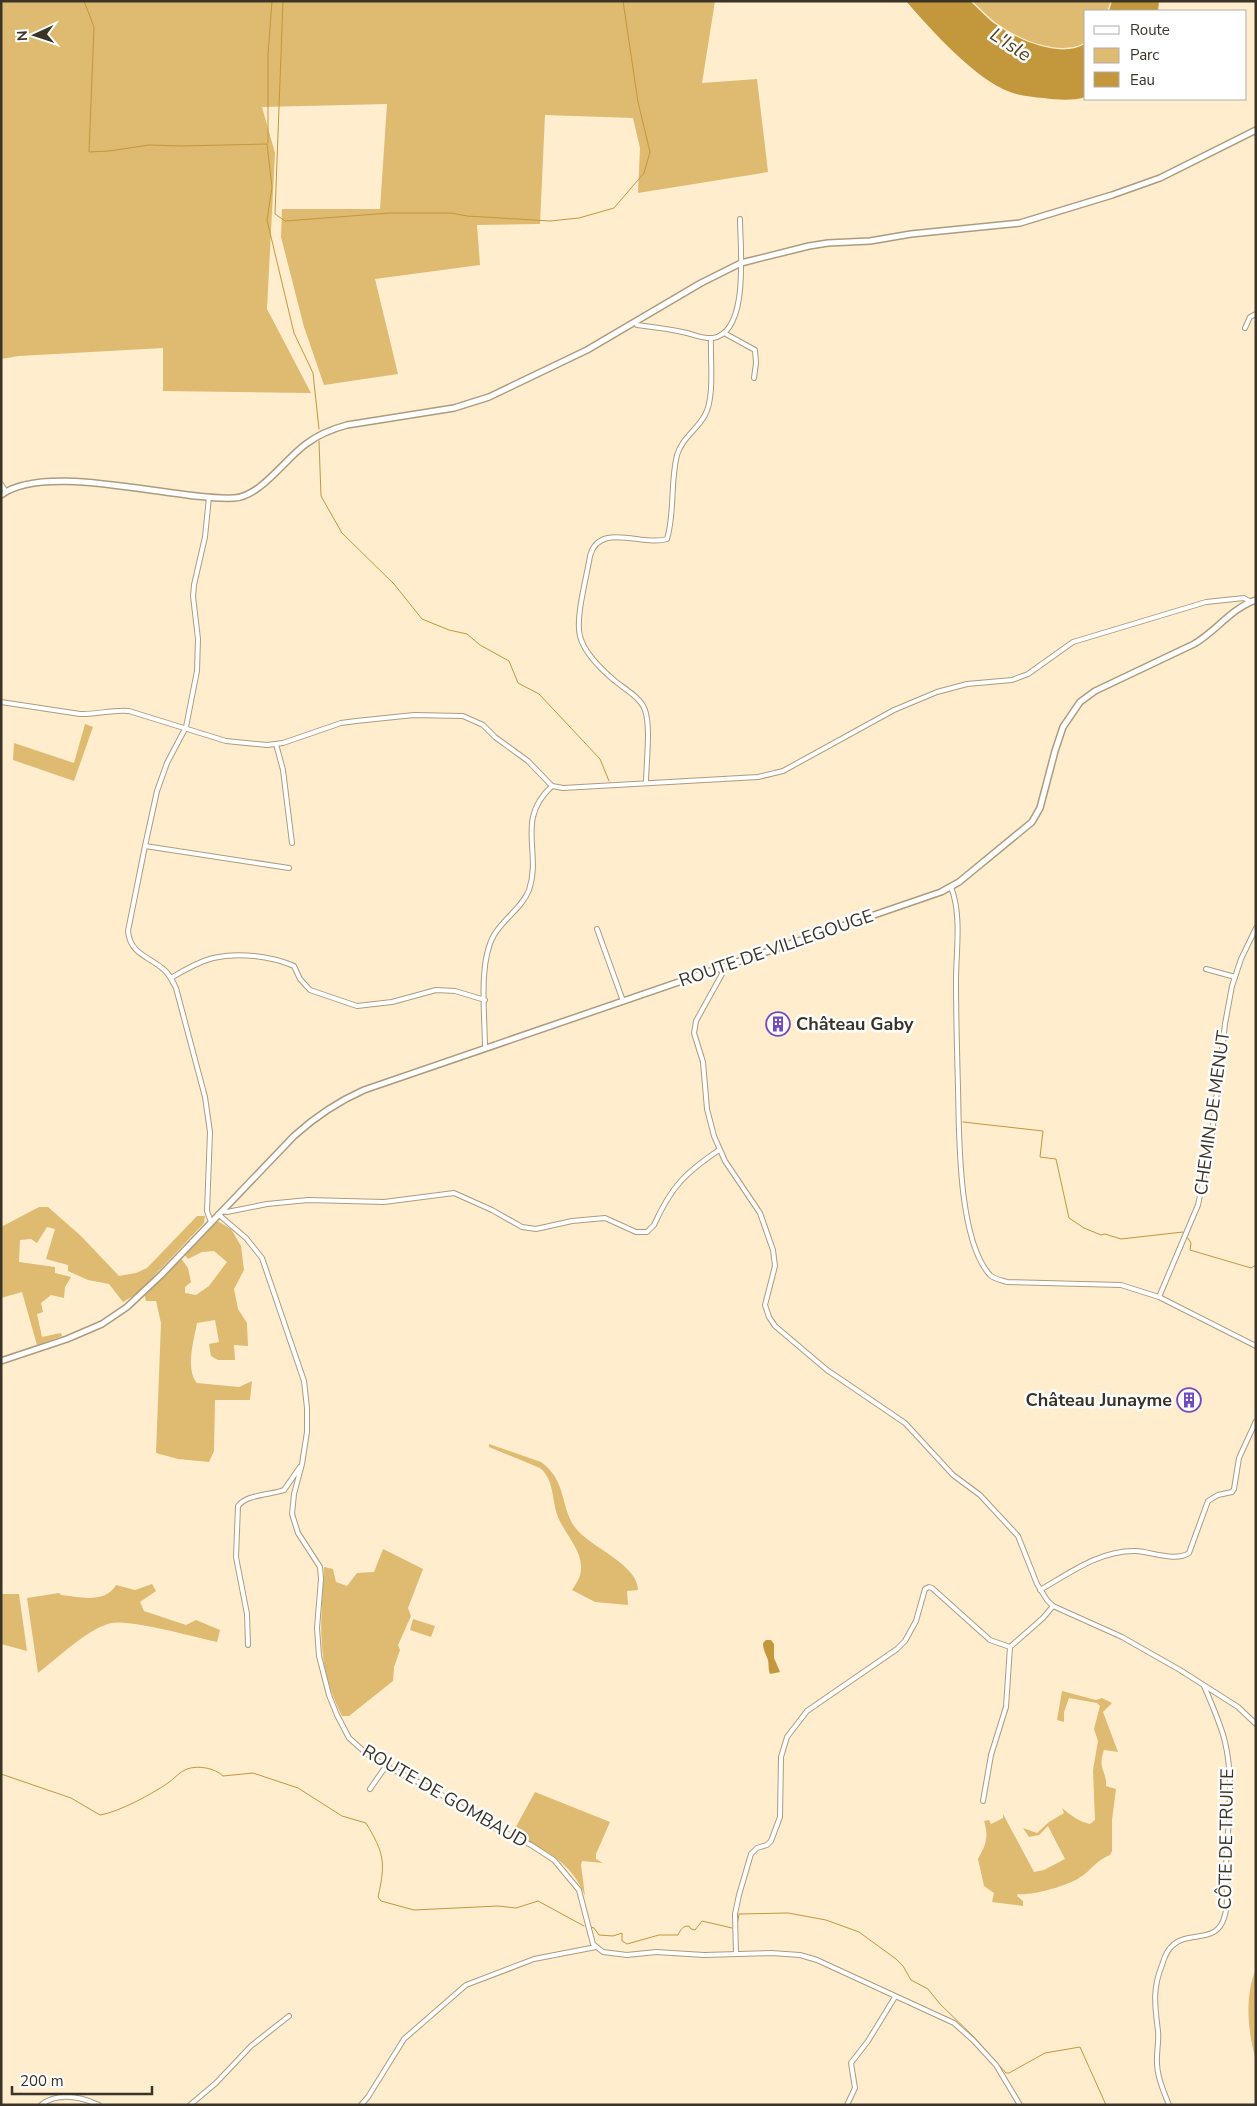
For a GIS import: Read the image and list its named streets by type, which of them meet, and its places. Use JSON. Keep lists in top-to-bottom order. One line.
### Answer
{"streets":{"street":["ROUTE DE VILLEGOUGE","CHEMIN DE MENUT","ROUTE DE GOMBAUD","CÔTE DE TRUITE"]},"crossings":[["ROUTE DE VILLEGOUGE","ROUTE DE GOMBAUD"]],"water":["L'Isle"],"places":{"building":["Château Gaby","Château Junayme"]},"legend":["Route","Parc","Eau"],"scale_bar":"200 m","north":"left"}
